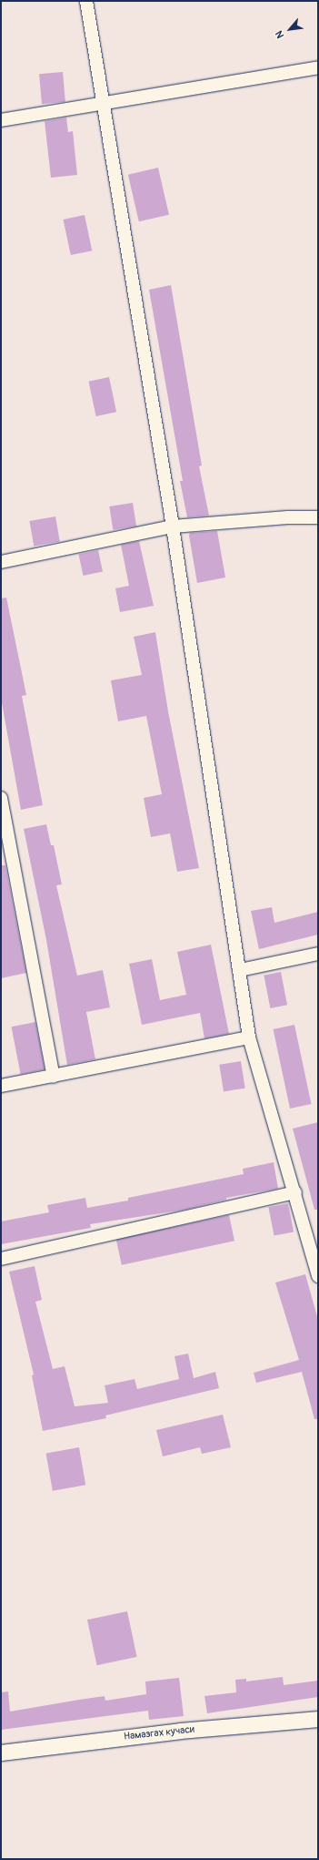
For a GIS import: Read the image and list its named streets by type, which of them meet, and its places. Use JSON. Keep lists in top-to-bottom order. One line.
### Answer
{"streets":{"street":["Намазгах кучаси"]},"north":"bottom left"}
